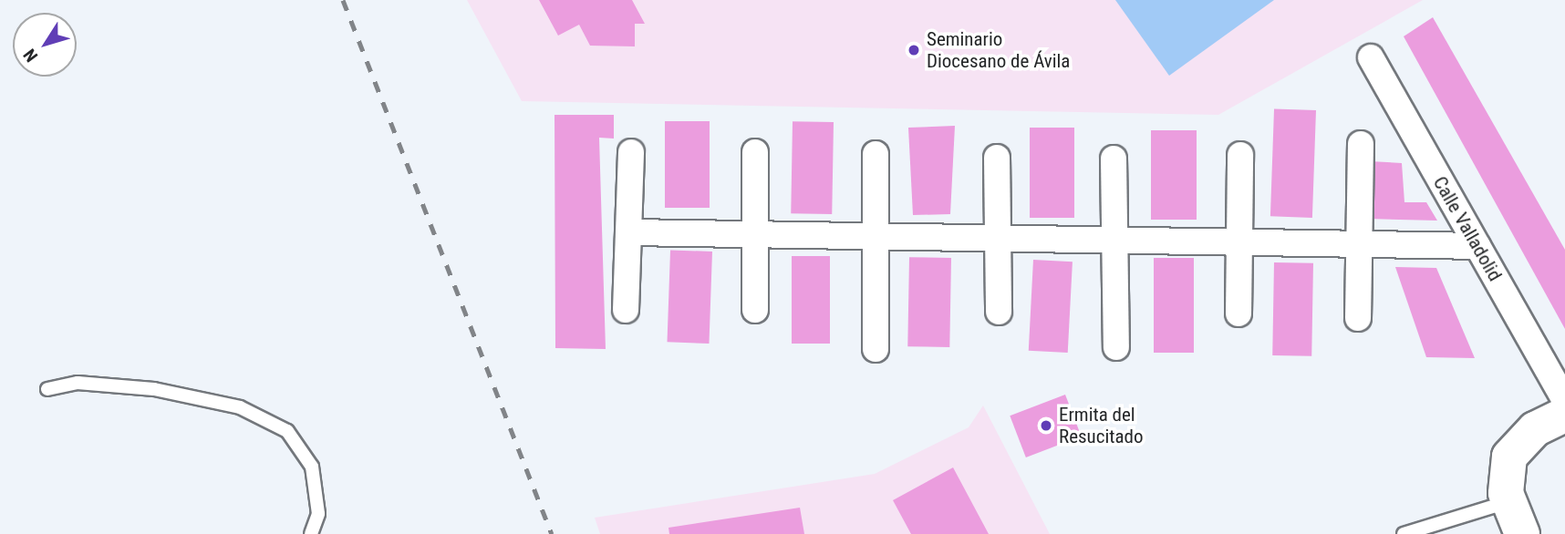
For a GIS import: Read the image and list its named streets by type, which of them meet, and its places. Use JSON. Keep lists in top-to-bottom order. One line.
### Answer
{"streets":{"street":["Calle Valladolid"]},"places":["Seminario Diocesano de Ávila","Ermita del Resucitado"],"north":"bottom left"}
